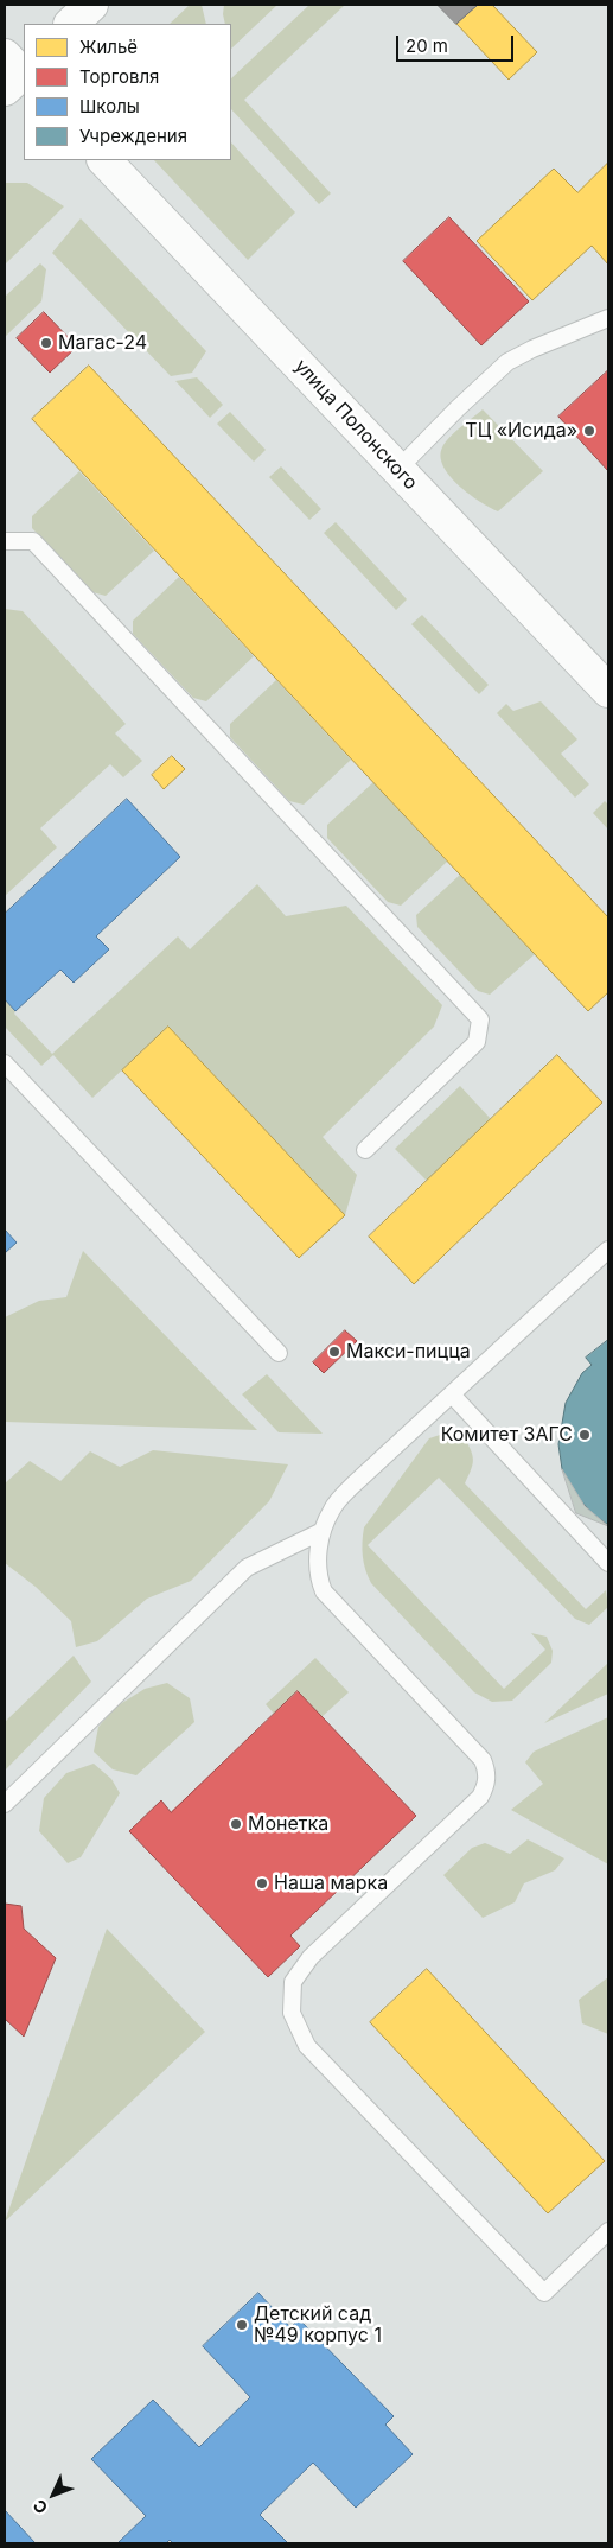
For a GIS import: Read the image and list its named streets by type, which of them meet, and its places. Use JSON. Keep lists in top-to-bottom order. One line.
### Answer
{"streets":{"main road":["улица Полонского"]},"places":["Магас-24","ТЦ «Исида»","Макси-пицца","Комитет ЗАГС","Монетка","Наша марка","Детский сад №49 корпус 1"],"legend":["Жильё","Торговля","Школы","Учреждения"],"scale_bar":"20 m","north":"bottom left"}
